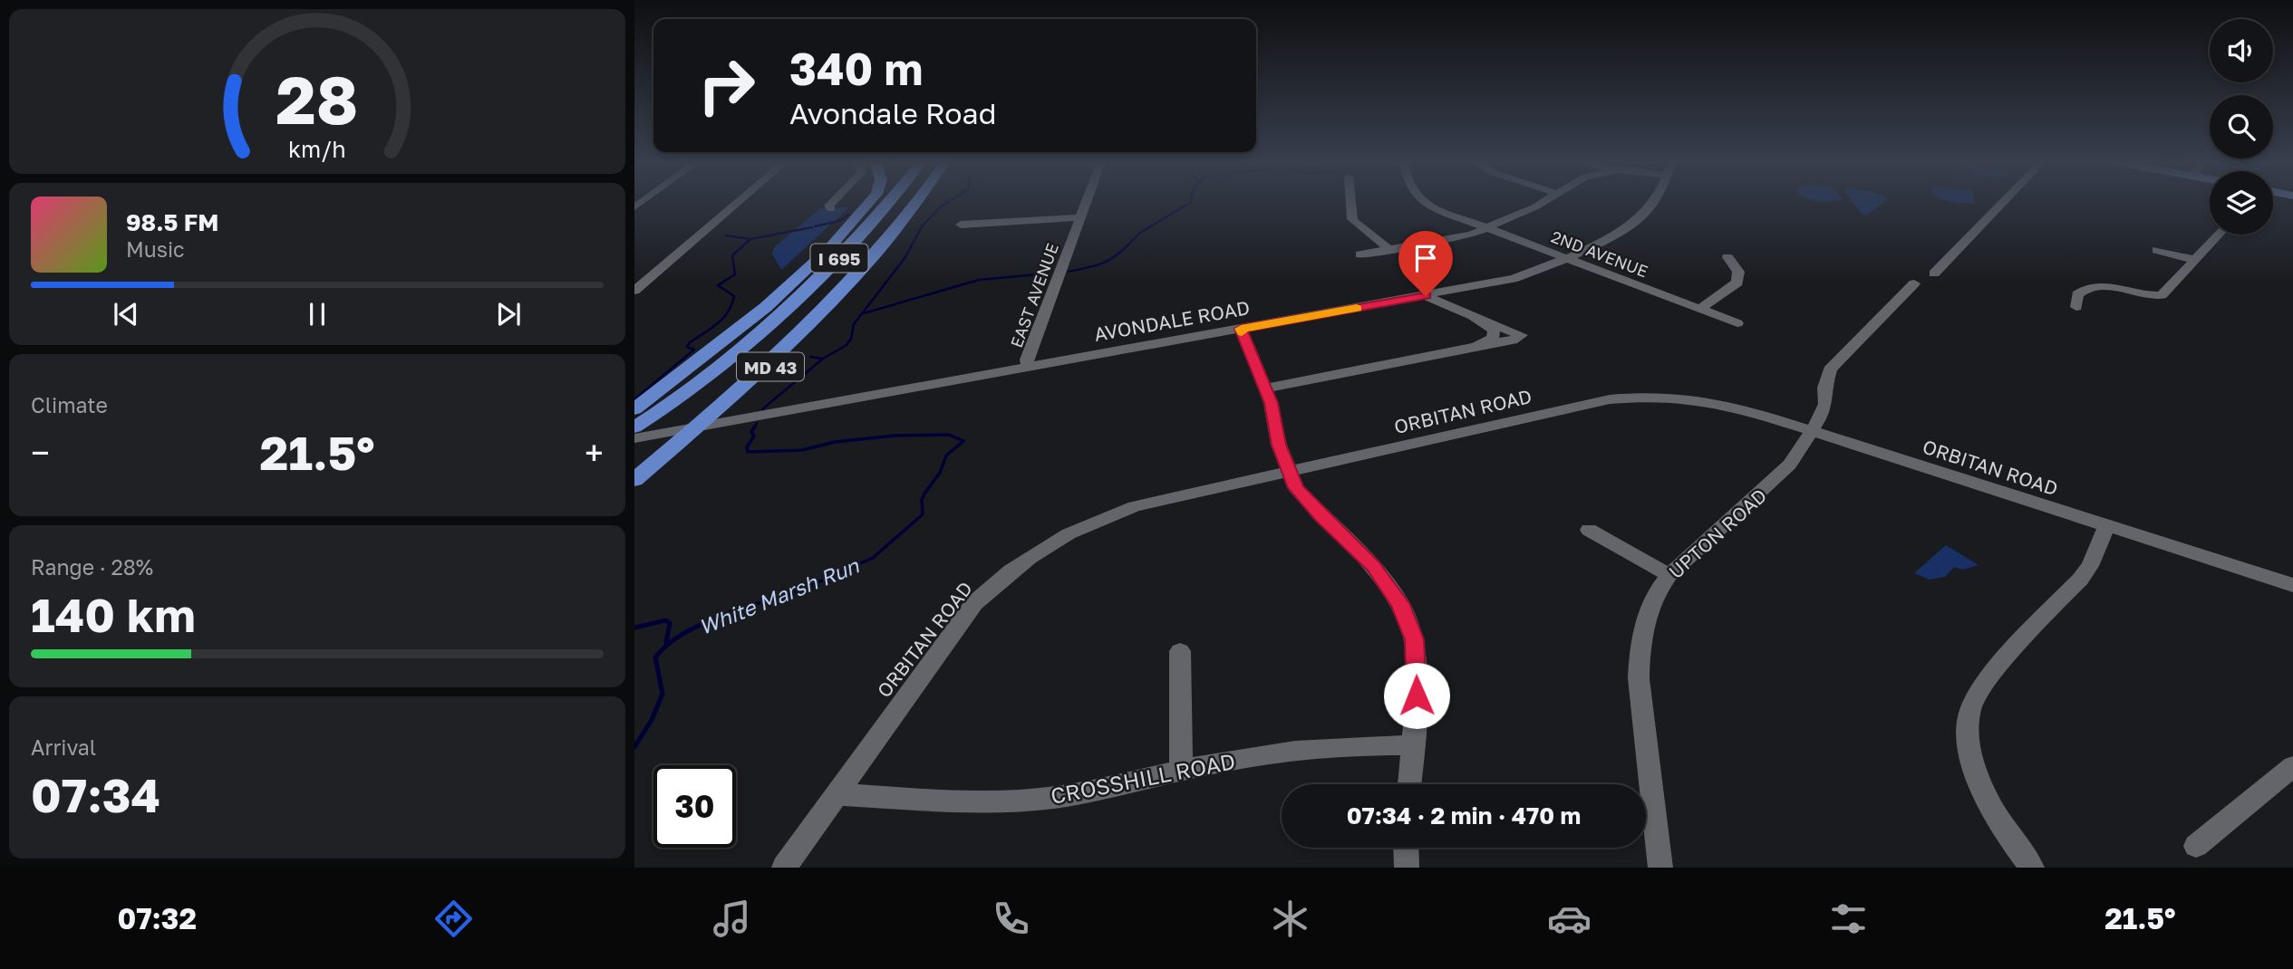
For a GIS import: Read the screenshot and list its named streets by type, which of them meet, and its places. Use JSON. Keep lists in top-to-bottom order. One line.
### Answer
{"streets":{"highway":["I 695"],"street":["2ND AVENUE","EAST AVENUE","AVONDALE ROAD","ORBITAN ROAD","UPTON ROAD","CROSSHILL ROAD"]},"crossings":[["2ND AVENUE","AVONDALE ROAD"],["EAST AVENUE","AVONDALE ROAD"],["ORBITAN ROAD","UPTON ROAD"],["ORBITAN ROAD","CROSSHILL ROAD"]],"water":["White Marsh Run"],"page":{"turn":["340 m","Avondale Road"],"song":["98.5 FM","Music"],"tile":["Climate",["Range · 28%","140 km"],["Arrival","07:34"]],"heat":["−","21.5°","+"],"limit":"30","trip":"07:34 · 2 min · 470 m","tabs":["07:32","21.5°"],"gauge":["28","km/h"]}}
